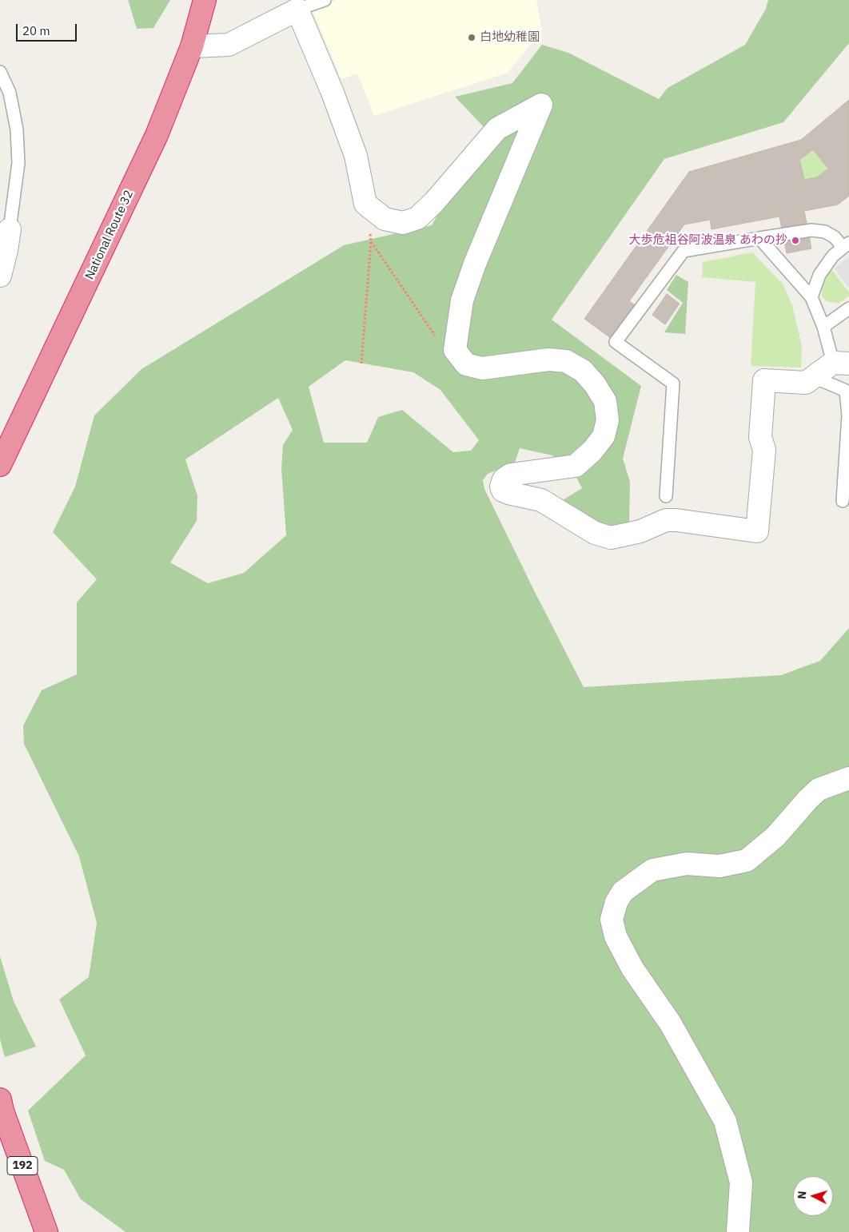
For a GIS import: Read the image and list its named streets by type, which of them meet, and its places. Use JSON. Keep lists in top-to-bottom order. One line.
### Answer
{"streets":{"highway":["National Route 32","192"]},"places":["白地幼稚園","大歩危祖谷阿波温泉 あわの抄"],"scale_bar":"20 m","north":"left"}
